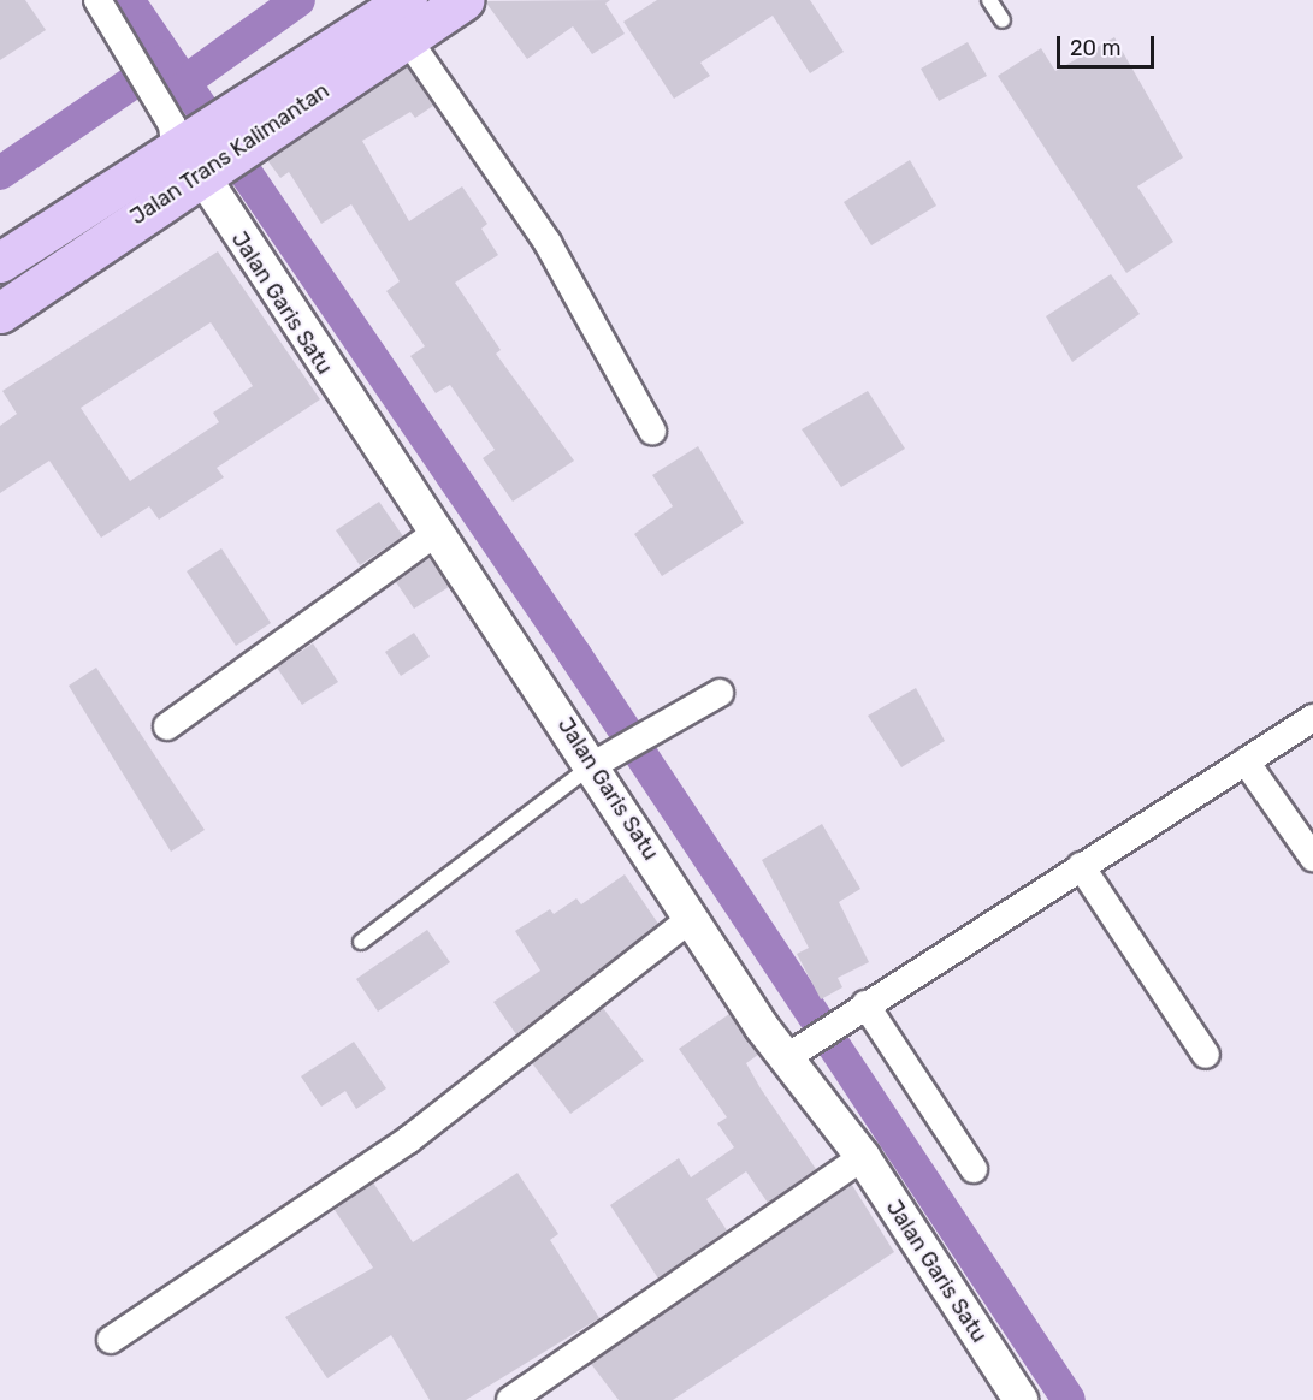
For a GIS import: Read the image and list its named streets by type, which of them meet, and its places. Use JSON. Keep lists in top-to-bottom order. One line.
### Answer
{"streets":{"highway":["Jalan Trans Kalimantan"],"street":["Jalan Garis Satu"]},"crossings":[["Jalan Trans Kalimantan","Jalan Garis Satu"]],"scale_bar":"20 m"}
